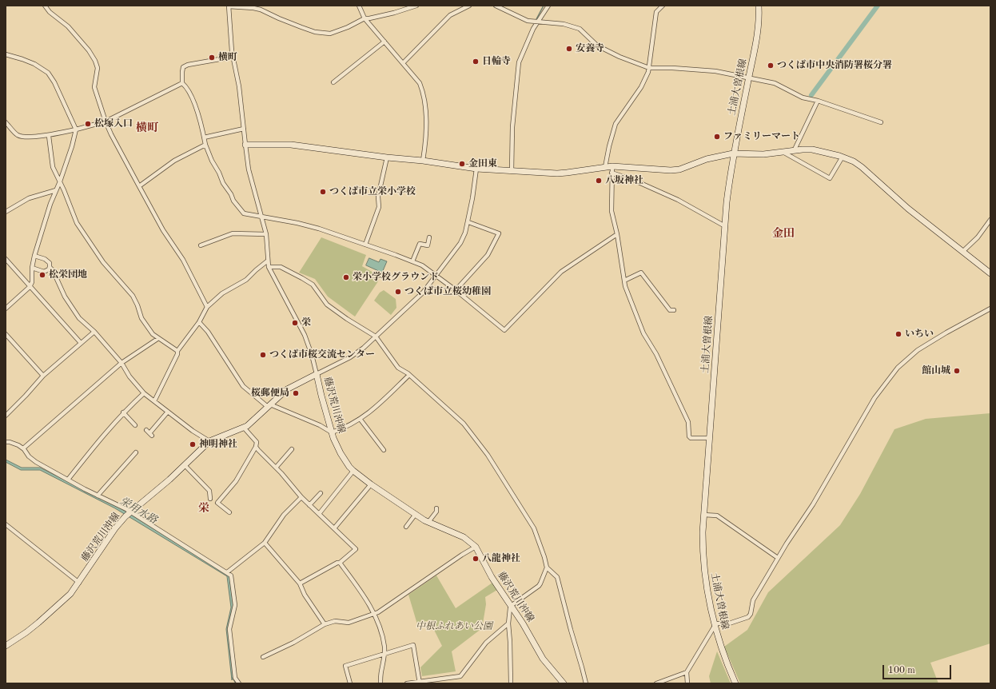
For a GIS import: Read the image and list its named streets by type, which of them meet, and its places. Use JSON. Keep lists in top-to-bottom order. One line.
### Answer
{"streets":{"main road":["土浦大曽根線","藤沢荒川沖線"]},"districts":["横町","金田","栄"],"water":["栄用水路"],"parks":["中根ふれあい公園"],"places":["安養寺","横町","日輪寺","つくば市中央消防署桜分署","松塚入口","ファミリーマート","金田東","八坂神社","つくば市立栄小学校","松栄団地","栄小学校グラウンド","つくば市立桜幼稚園","栄","いちい","つくば市桜交流センター","館山城","桜郵便局","神明神社","八龍神社"],"scale_bar":"100 m"}
